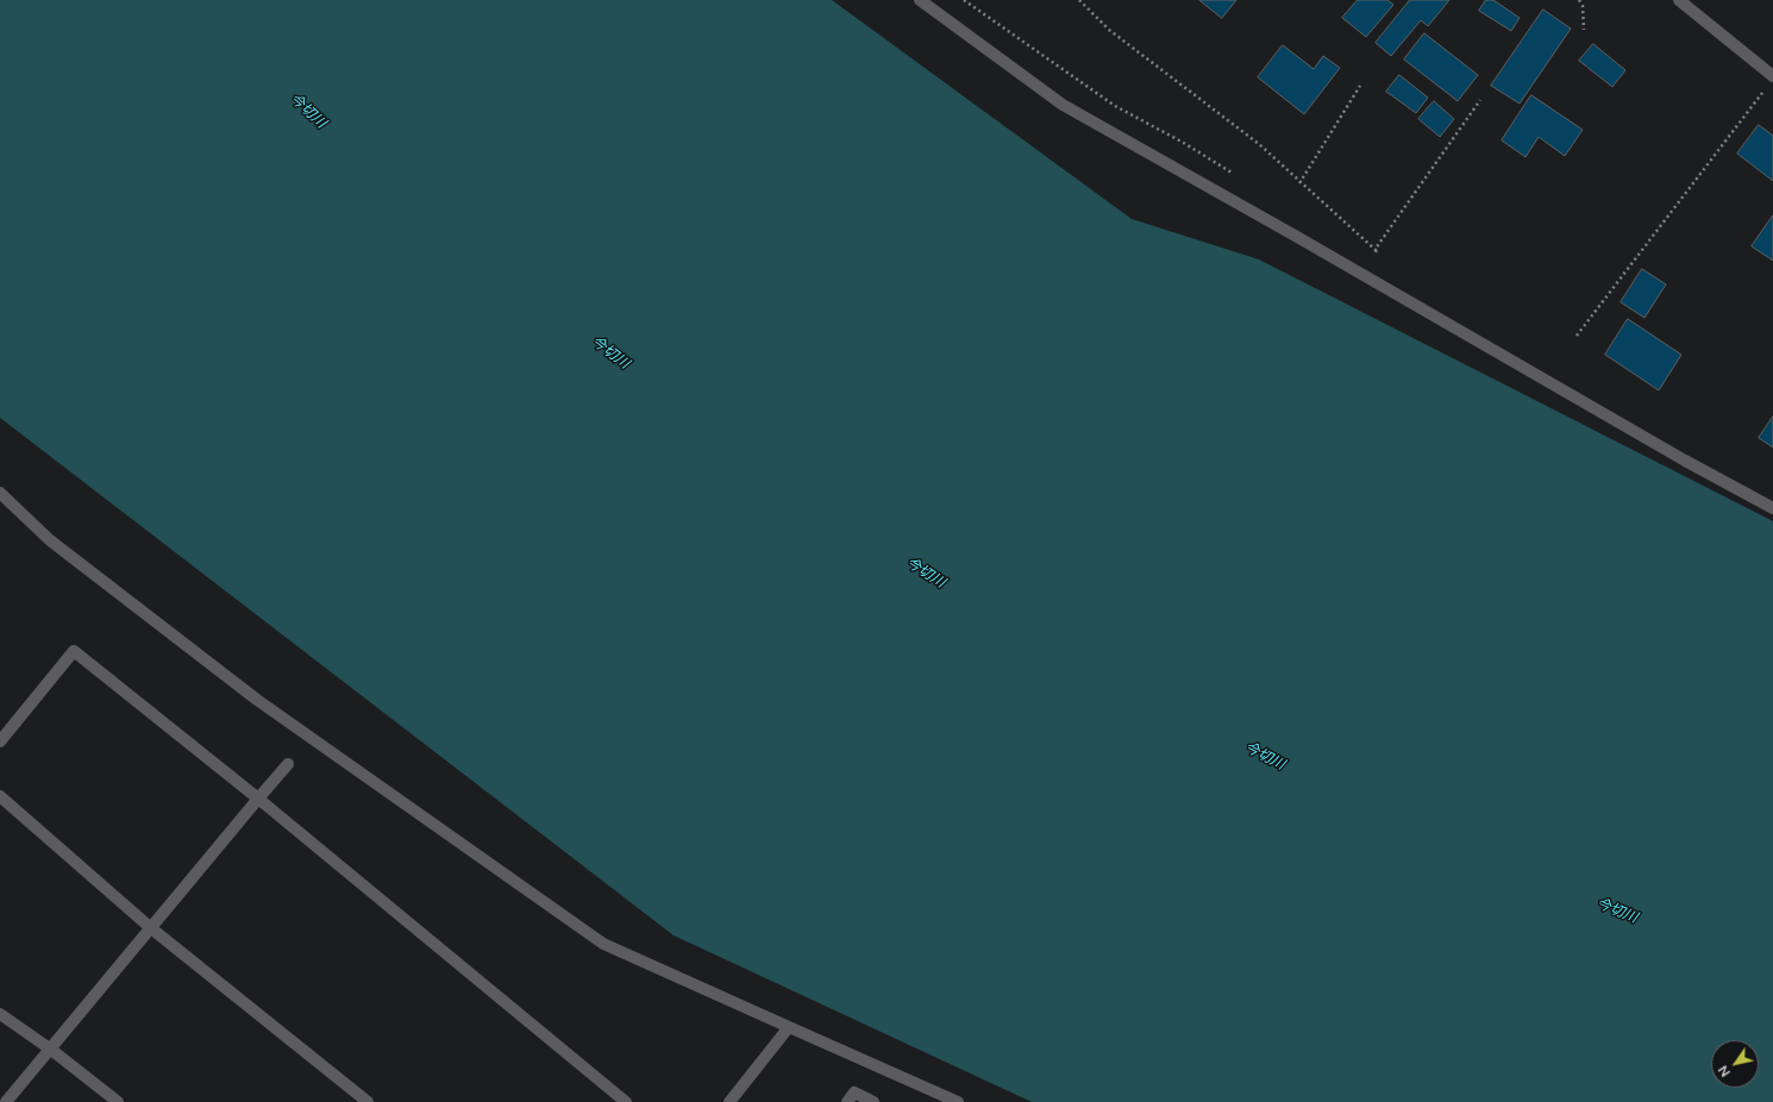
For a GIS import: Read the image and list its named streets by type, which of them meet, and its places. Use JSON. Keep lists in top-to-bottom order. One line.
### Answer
{"water":["今切川"],"north":"bottom left"}
